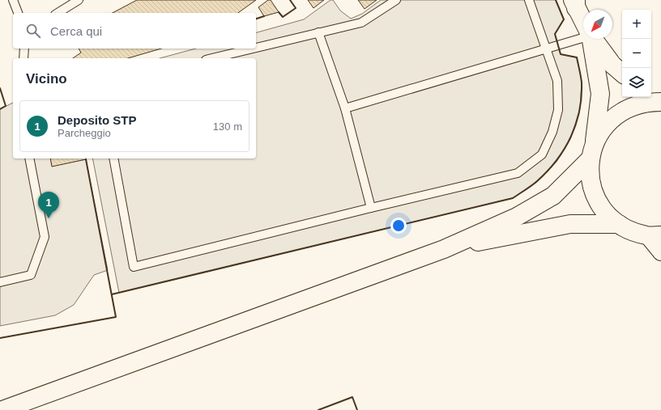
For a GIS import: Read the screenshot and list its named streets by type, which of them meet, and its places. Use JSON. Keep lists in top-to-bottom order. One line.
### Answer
{"north":"bottom left","page":{"map_buttons":["+","−"],"search":"Cerca qui","heading":"Vicino","list":[{"mark":"1","name":"Deposito STP","note":"Parcheggio","value":"130 m"}],"pins":"1"}}
